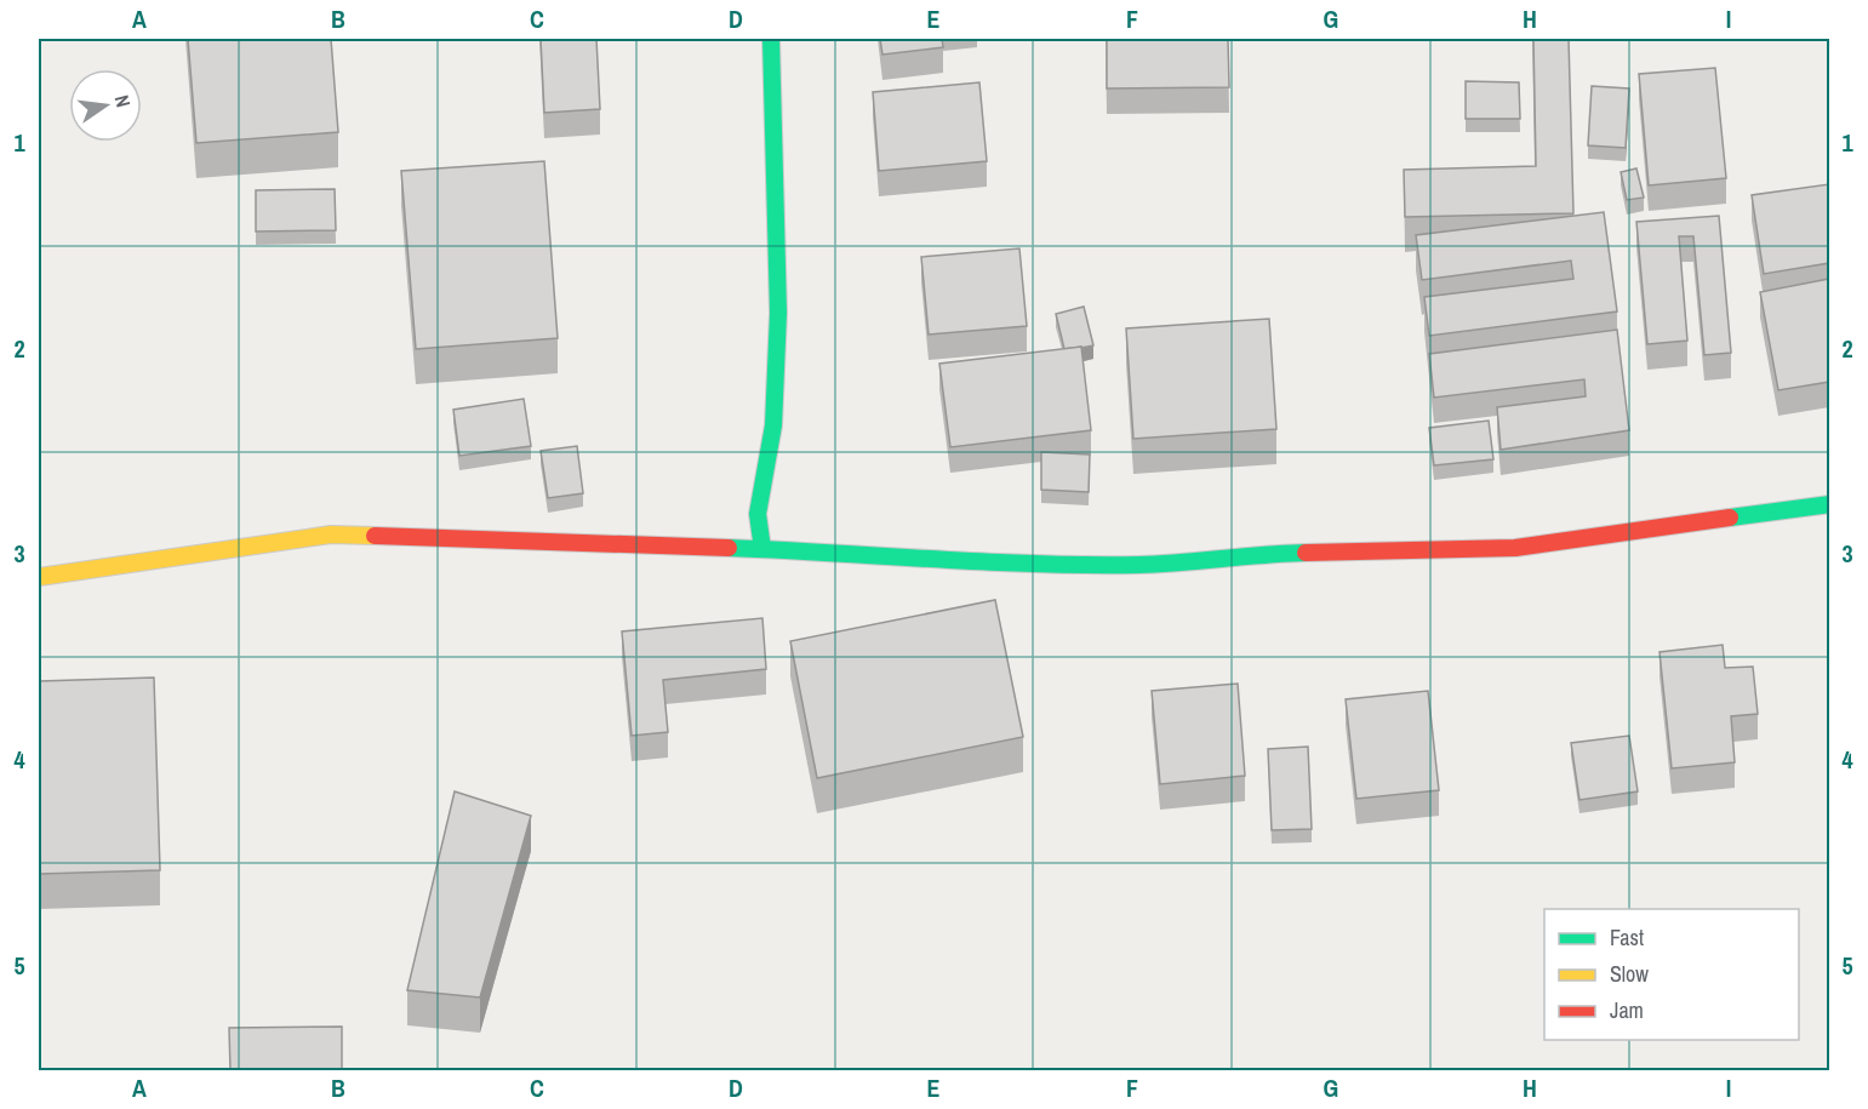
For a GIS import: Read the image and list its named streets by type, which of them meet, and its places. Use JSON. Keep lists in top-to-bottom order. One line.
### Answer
{"legend":["Fast","Slow","Jam"],"north":"right","grid":{"columns":["A","B","C","D","E","F","G","H","I"],"rows":["1","2","3","4","5"]}}
